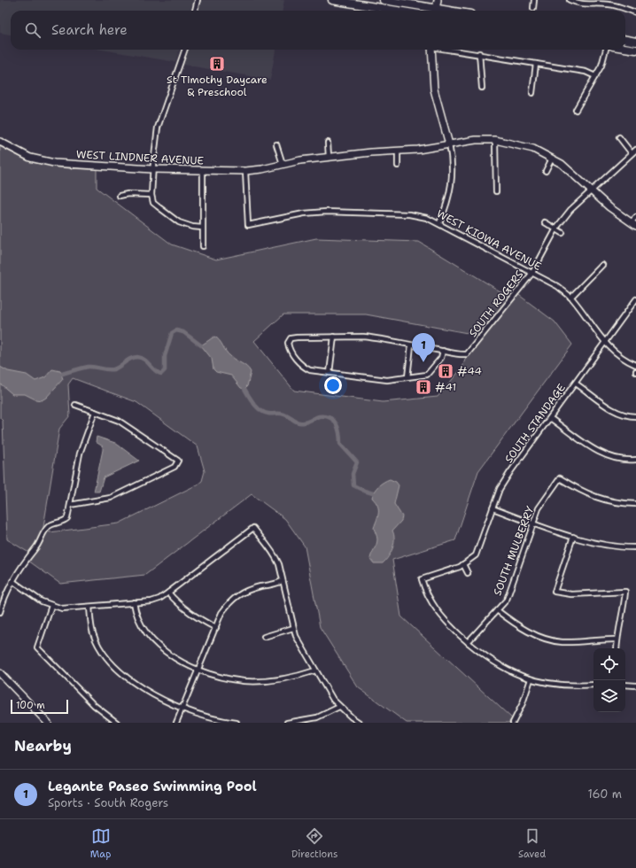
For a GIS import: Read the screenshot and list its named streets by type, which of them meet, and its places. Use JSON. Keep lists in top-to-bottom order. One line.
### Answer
{"streets":{"street":["WEST LINDNER AVENUE","WEST KIOWA AVENUE","SOUTH ROGERS","SOUTH STANDAGE","SOUTH MULBERRY"]},"crossings":[["WEST LINDNER AVENUE","WEST KIOWA AVENUE"],["WEST LINDNER AVENUE","SOUTH ROGERS"],["WEST KIOWA AVENUE","SOUTH ROGERS"],["WEST KIOWA AVENUE","SOUTH STANDAGE"],["SOUTH STANDAGE","SOUTH MULBERRY"]],"places":{"building":["St Timothy Daycare & Preschool","#44","#41"]},"scale_bar":"100 m","page":{"search":"Search here","pins":"1","scale":"100 m","heading":"Nearby","list":[{"mark":"1","name":"Legante Paseo Swimming Pool","note":"Sports · South Rogers","value":"160 m"}],"nav":["Map","Directions","Saved"]}}
